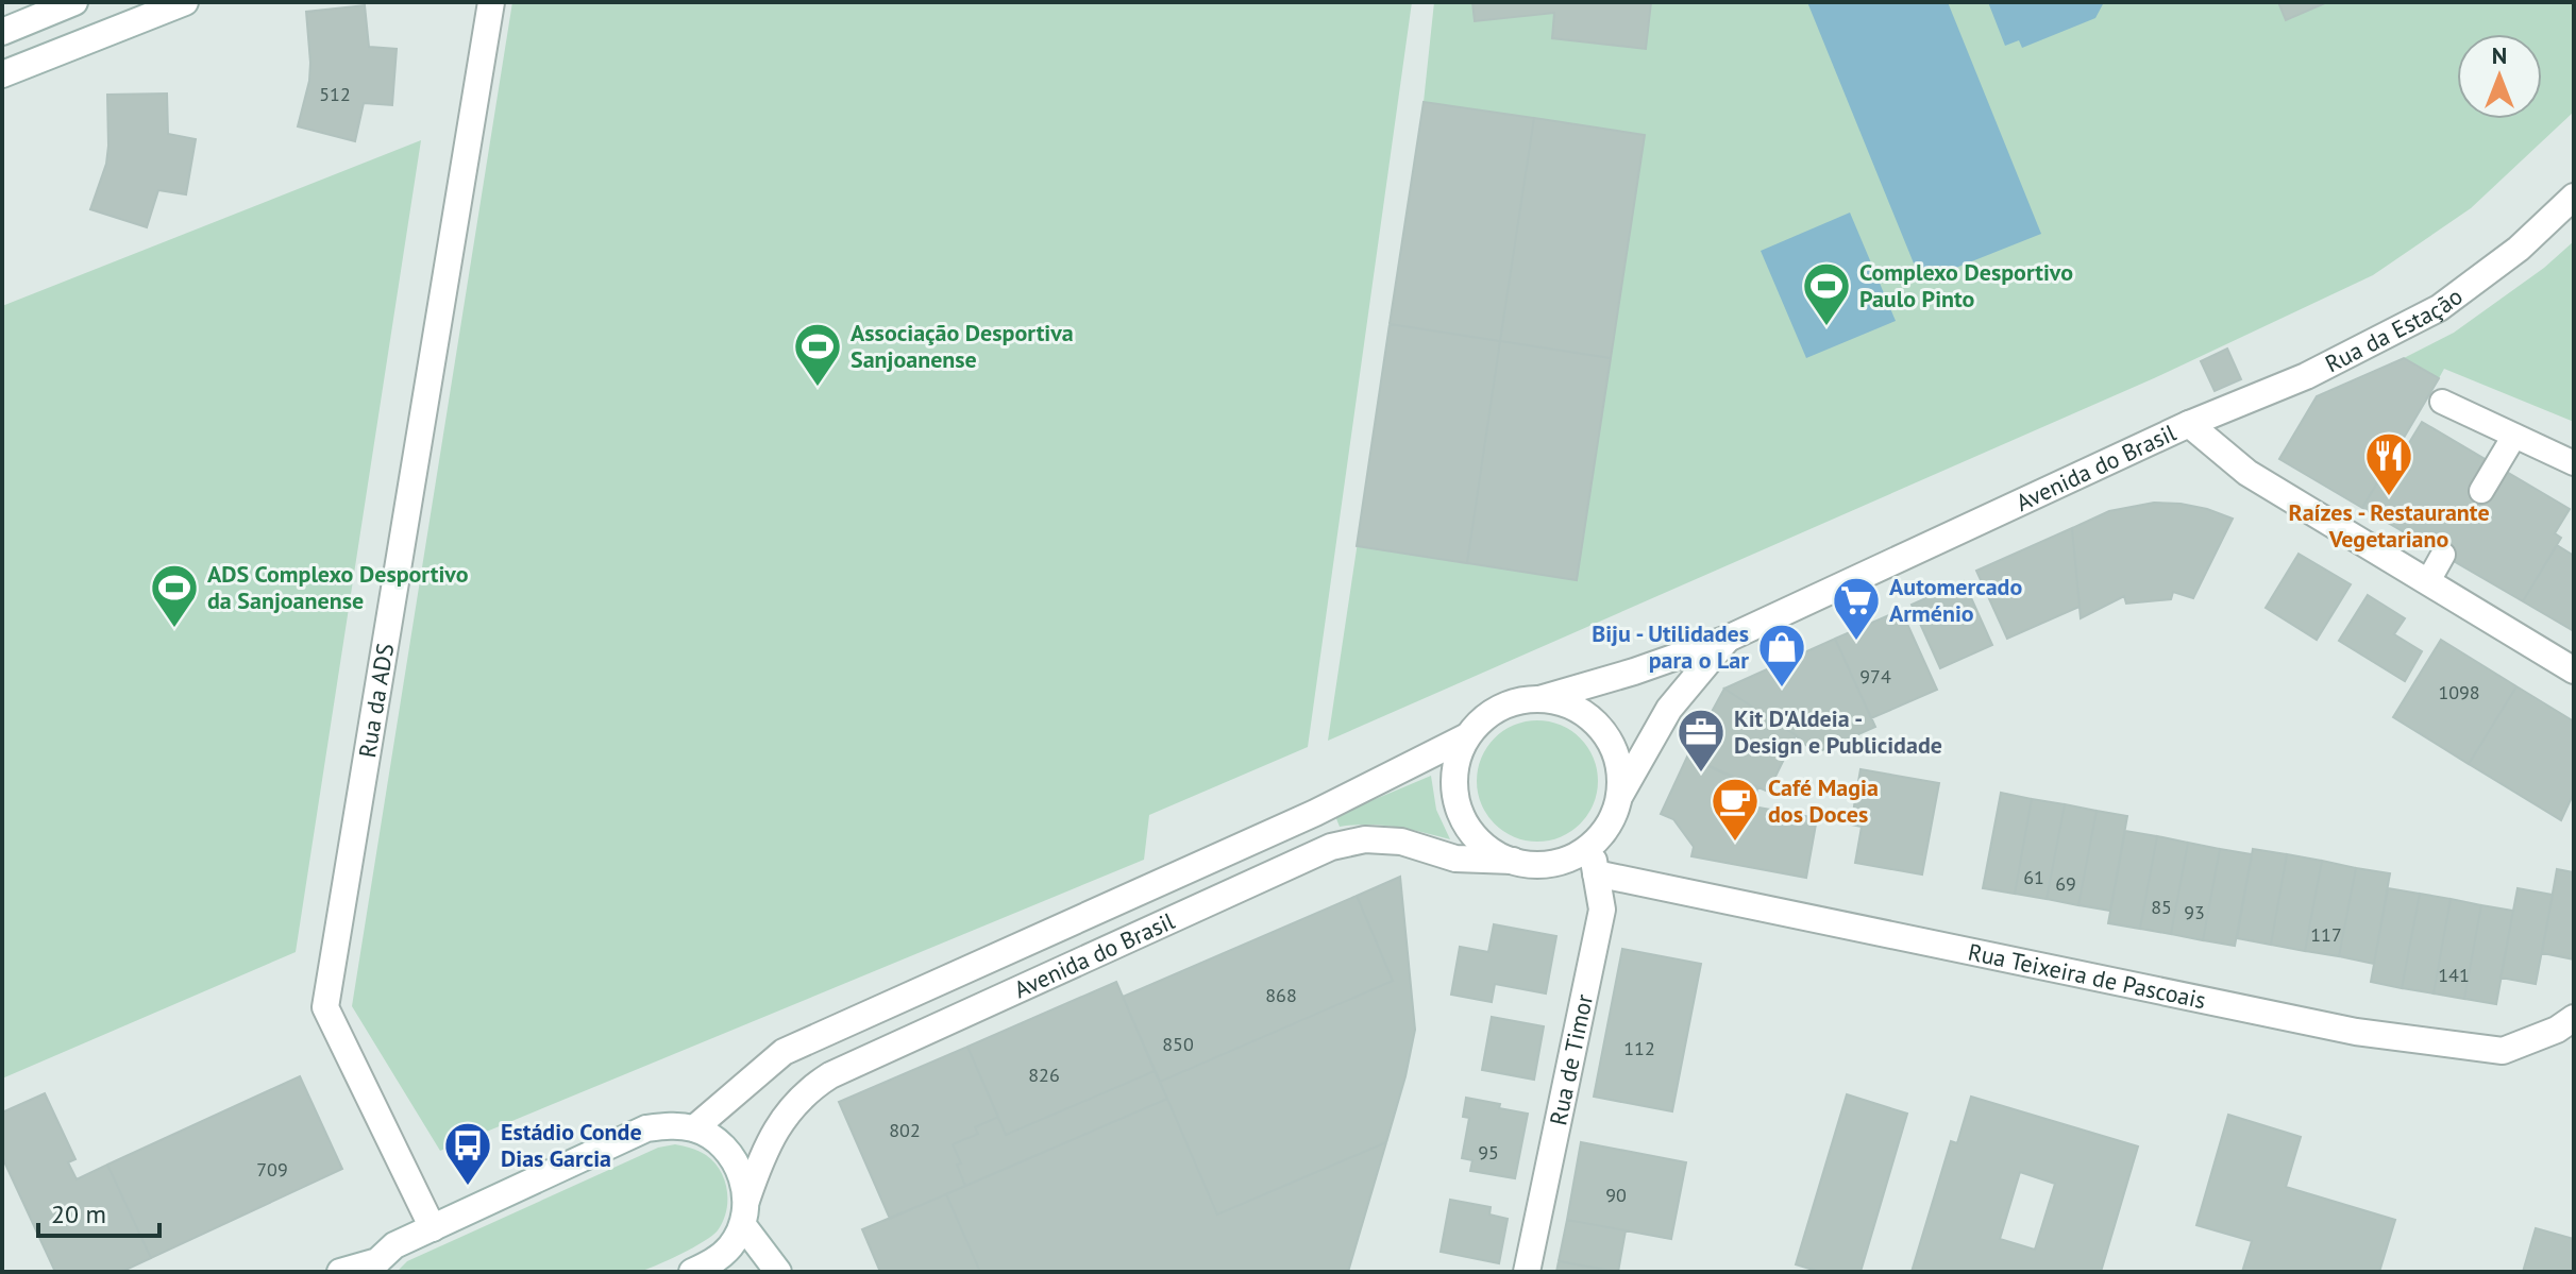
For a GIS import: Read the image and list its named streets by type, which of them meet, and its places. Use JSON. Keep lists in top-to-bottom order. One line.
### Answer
{"streets":{"street":["Rua da Estação","Avenida do Brasil","Rua da ADS","Rua Teixeira de Pascoais","Rua de Timor"]},"crossings":[["Rua da Estação","Avenida do Brasil"],["Avenida do Brasil","Rua de Timor"],["Rua Teixeira de Pascoais","Rua de Timor"]],"places":{"sports":["Complexo Desportivo Paulo Pinto","Associação Desportiva Sanjoanense","ADS Complexo Desportivo da Sanjoanense"],"restaurant":["Raízes - Restaurante Vegetariano"],"supermarket":["Automercado Arménio"],"shop":["Biju - Utilidades para o Lar"],"office":["Kit D'Aldeia - Design e Publicidade"],"cafe":["Café Magia dos Doces"],"bus stop":["Estádio Conde Dias Garcia"]},"house_numbers":["512","974","1098","61","69","85","93","117","141","868","850","112","826","802","95","709","90"],"scale_bar":"20 m","north":"top"}
